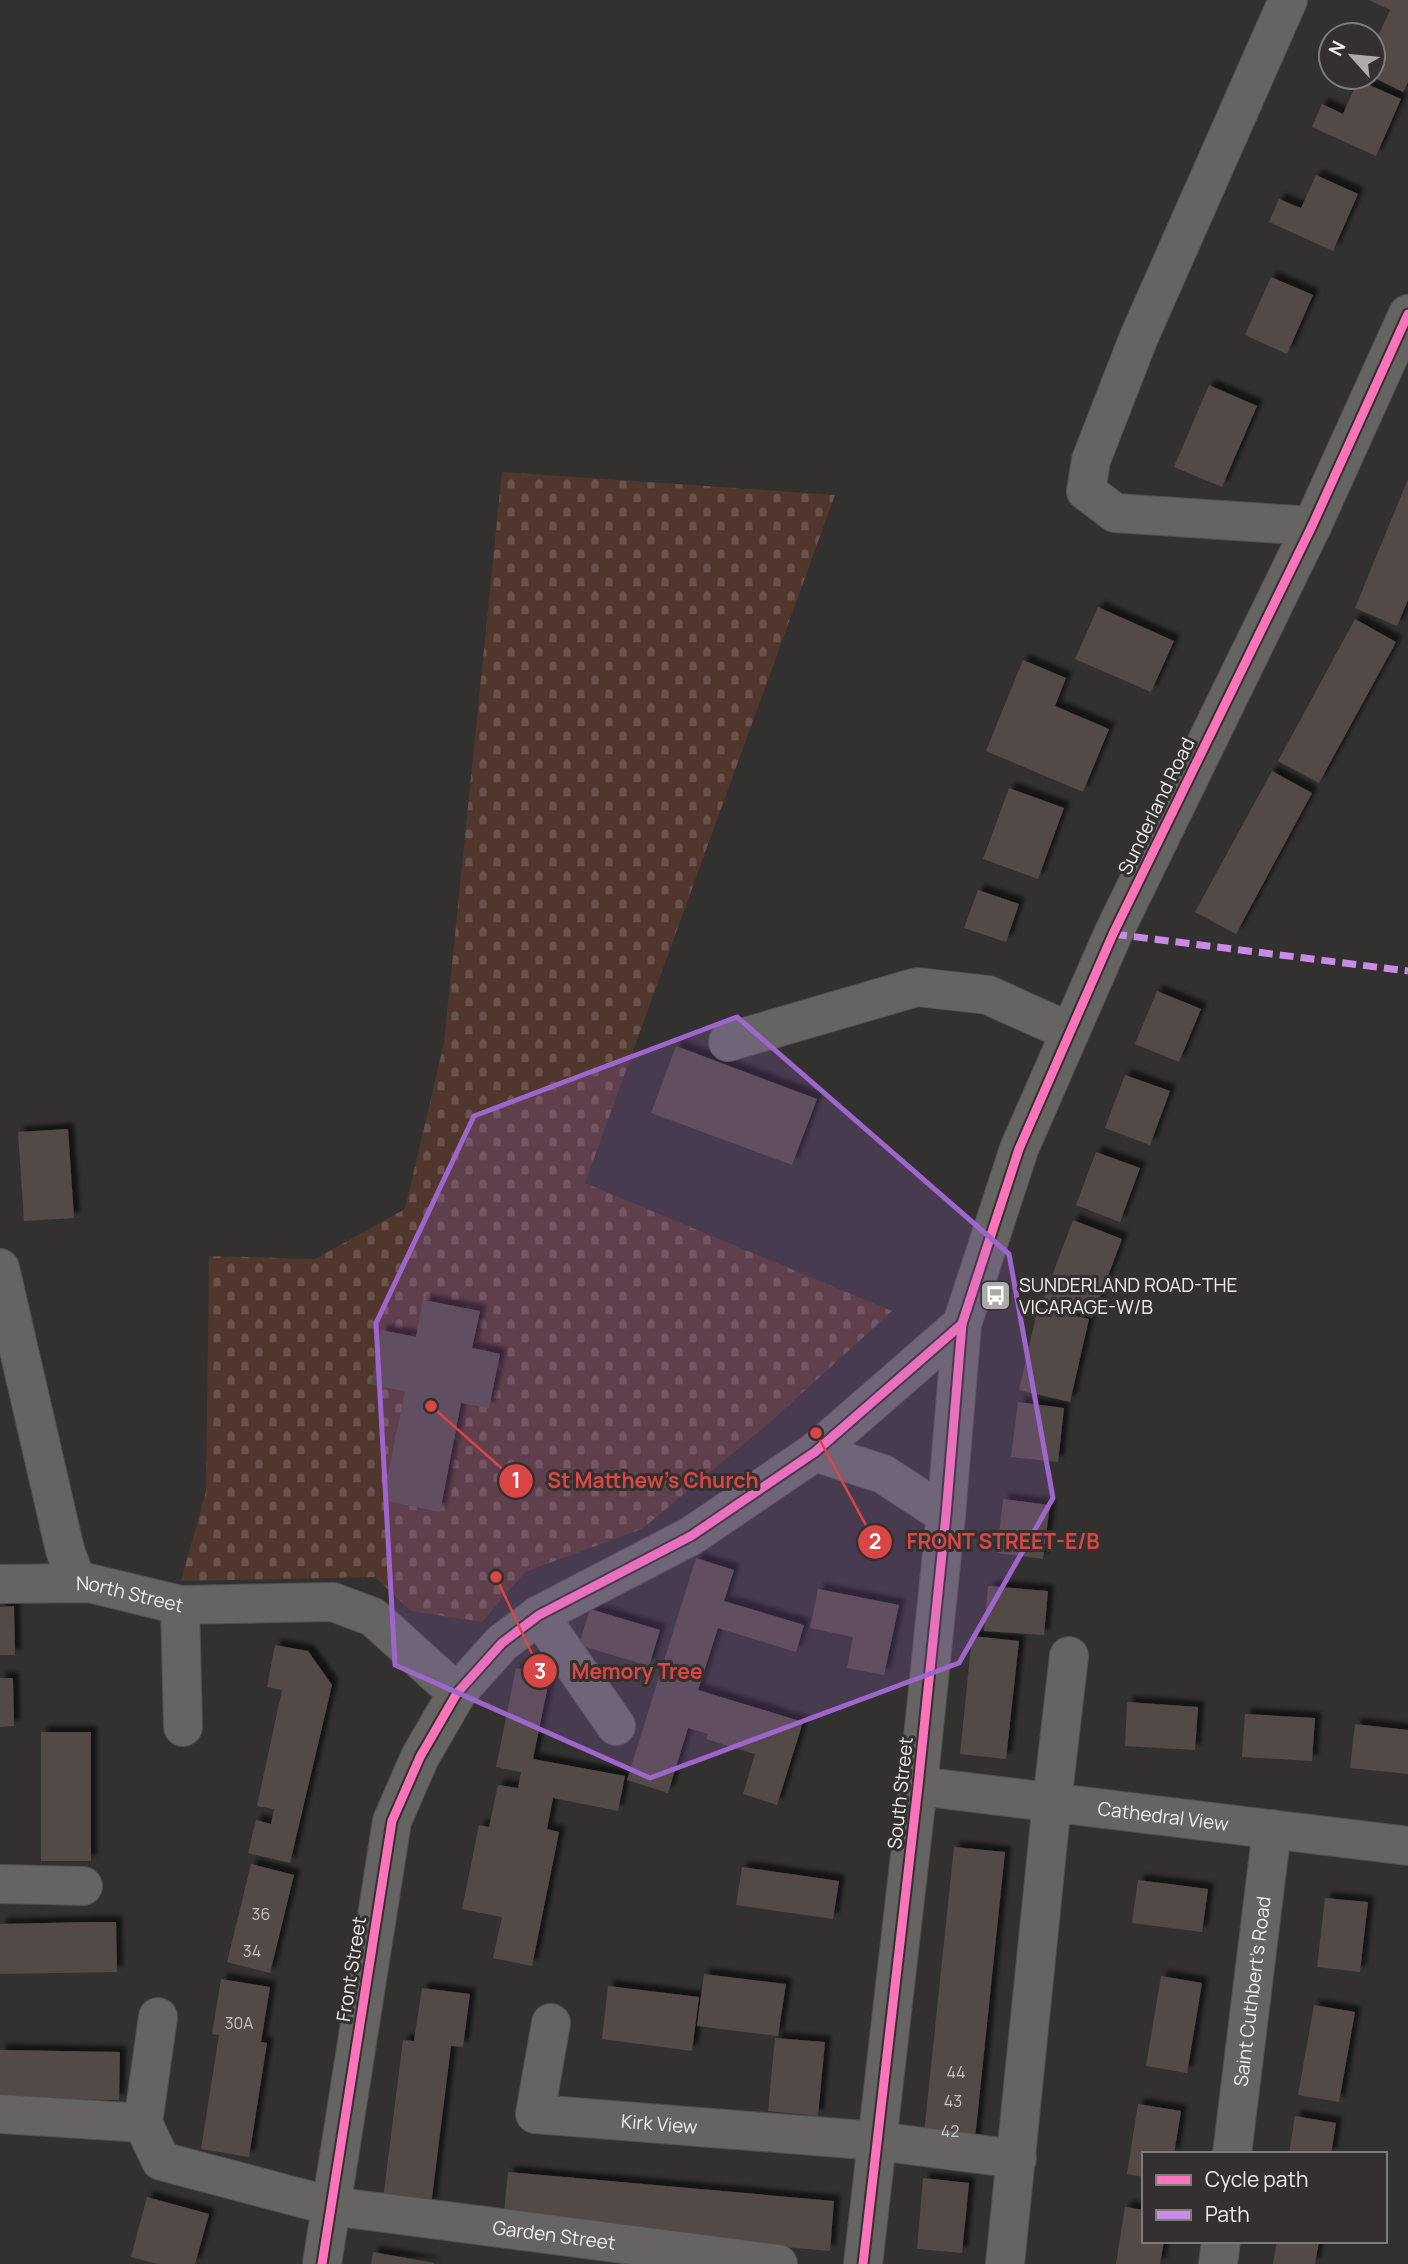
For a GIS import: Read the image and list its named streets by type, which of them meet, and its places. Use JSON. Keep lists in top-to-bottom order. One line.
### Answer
{"streets":{"street":["Sunderland Road","North Street","South Street","Cathedral View","Front Street","Saint Cuthbert's Road","Kirk View","Garden Street"]},"crossings":[["Sunderland Road","South Street"],["Sunderland Road","Front Street"],["South Street","Cathedral View"],["South Street","Front Street"],["South Street","Kirk View"],["Cathedral View","Saint Cuthbert's Road"],["Front Street","Garden Street"]],"places":{"bus stop":["SUNDERLAND ROAD-THE VICARAGE-W/B"],"other":["St Matthew's Church","FRONT STREET-E/B","Memory Tree"]},"house_numbers":["36","34","30A","44","43","42"],"legend":["Cycle path","Path"],"north":"top left"}
